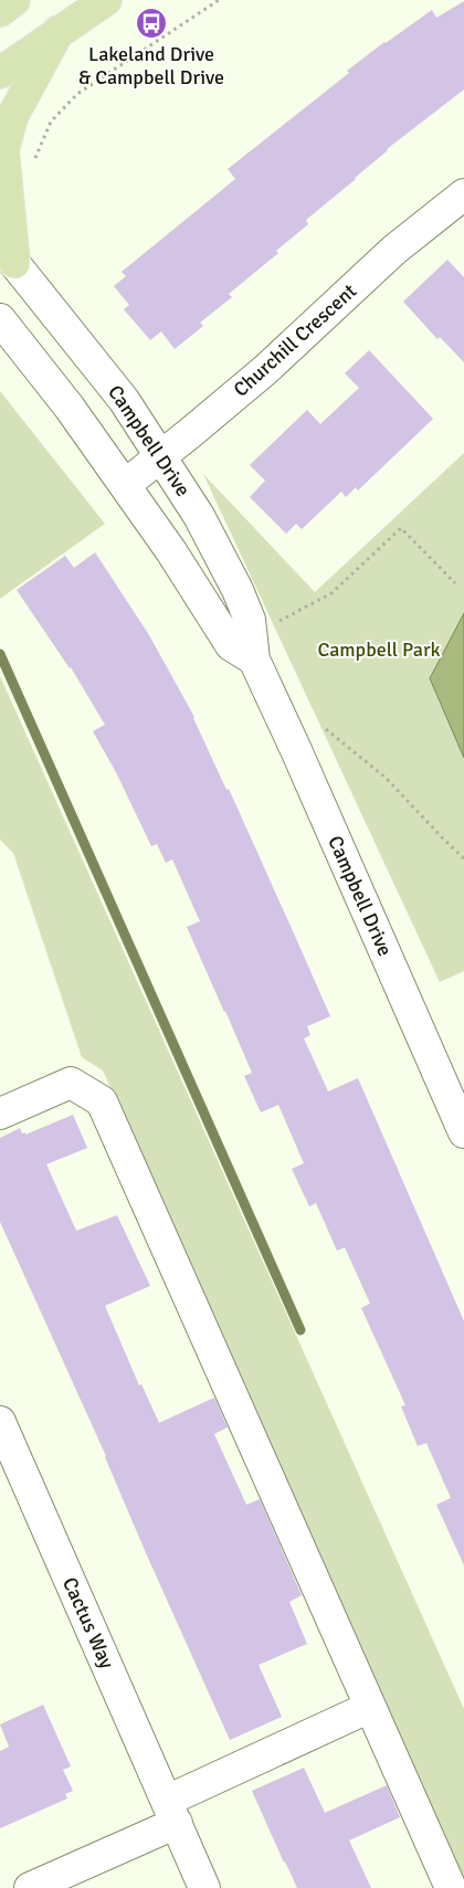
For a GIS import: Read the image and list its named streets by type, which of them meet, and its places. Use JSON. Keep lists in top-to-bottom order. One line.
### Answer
{"streets":{"street":["Churchill Crescent","Campbell Drive","Cactus Way"]},"crossings":[["Churchill Crescent","Campbell Drive"]],"parks":["Campbell Park"],"places":{"bus stop":["Lakeland Drive & Campbell Drive"]}}
